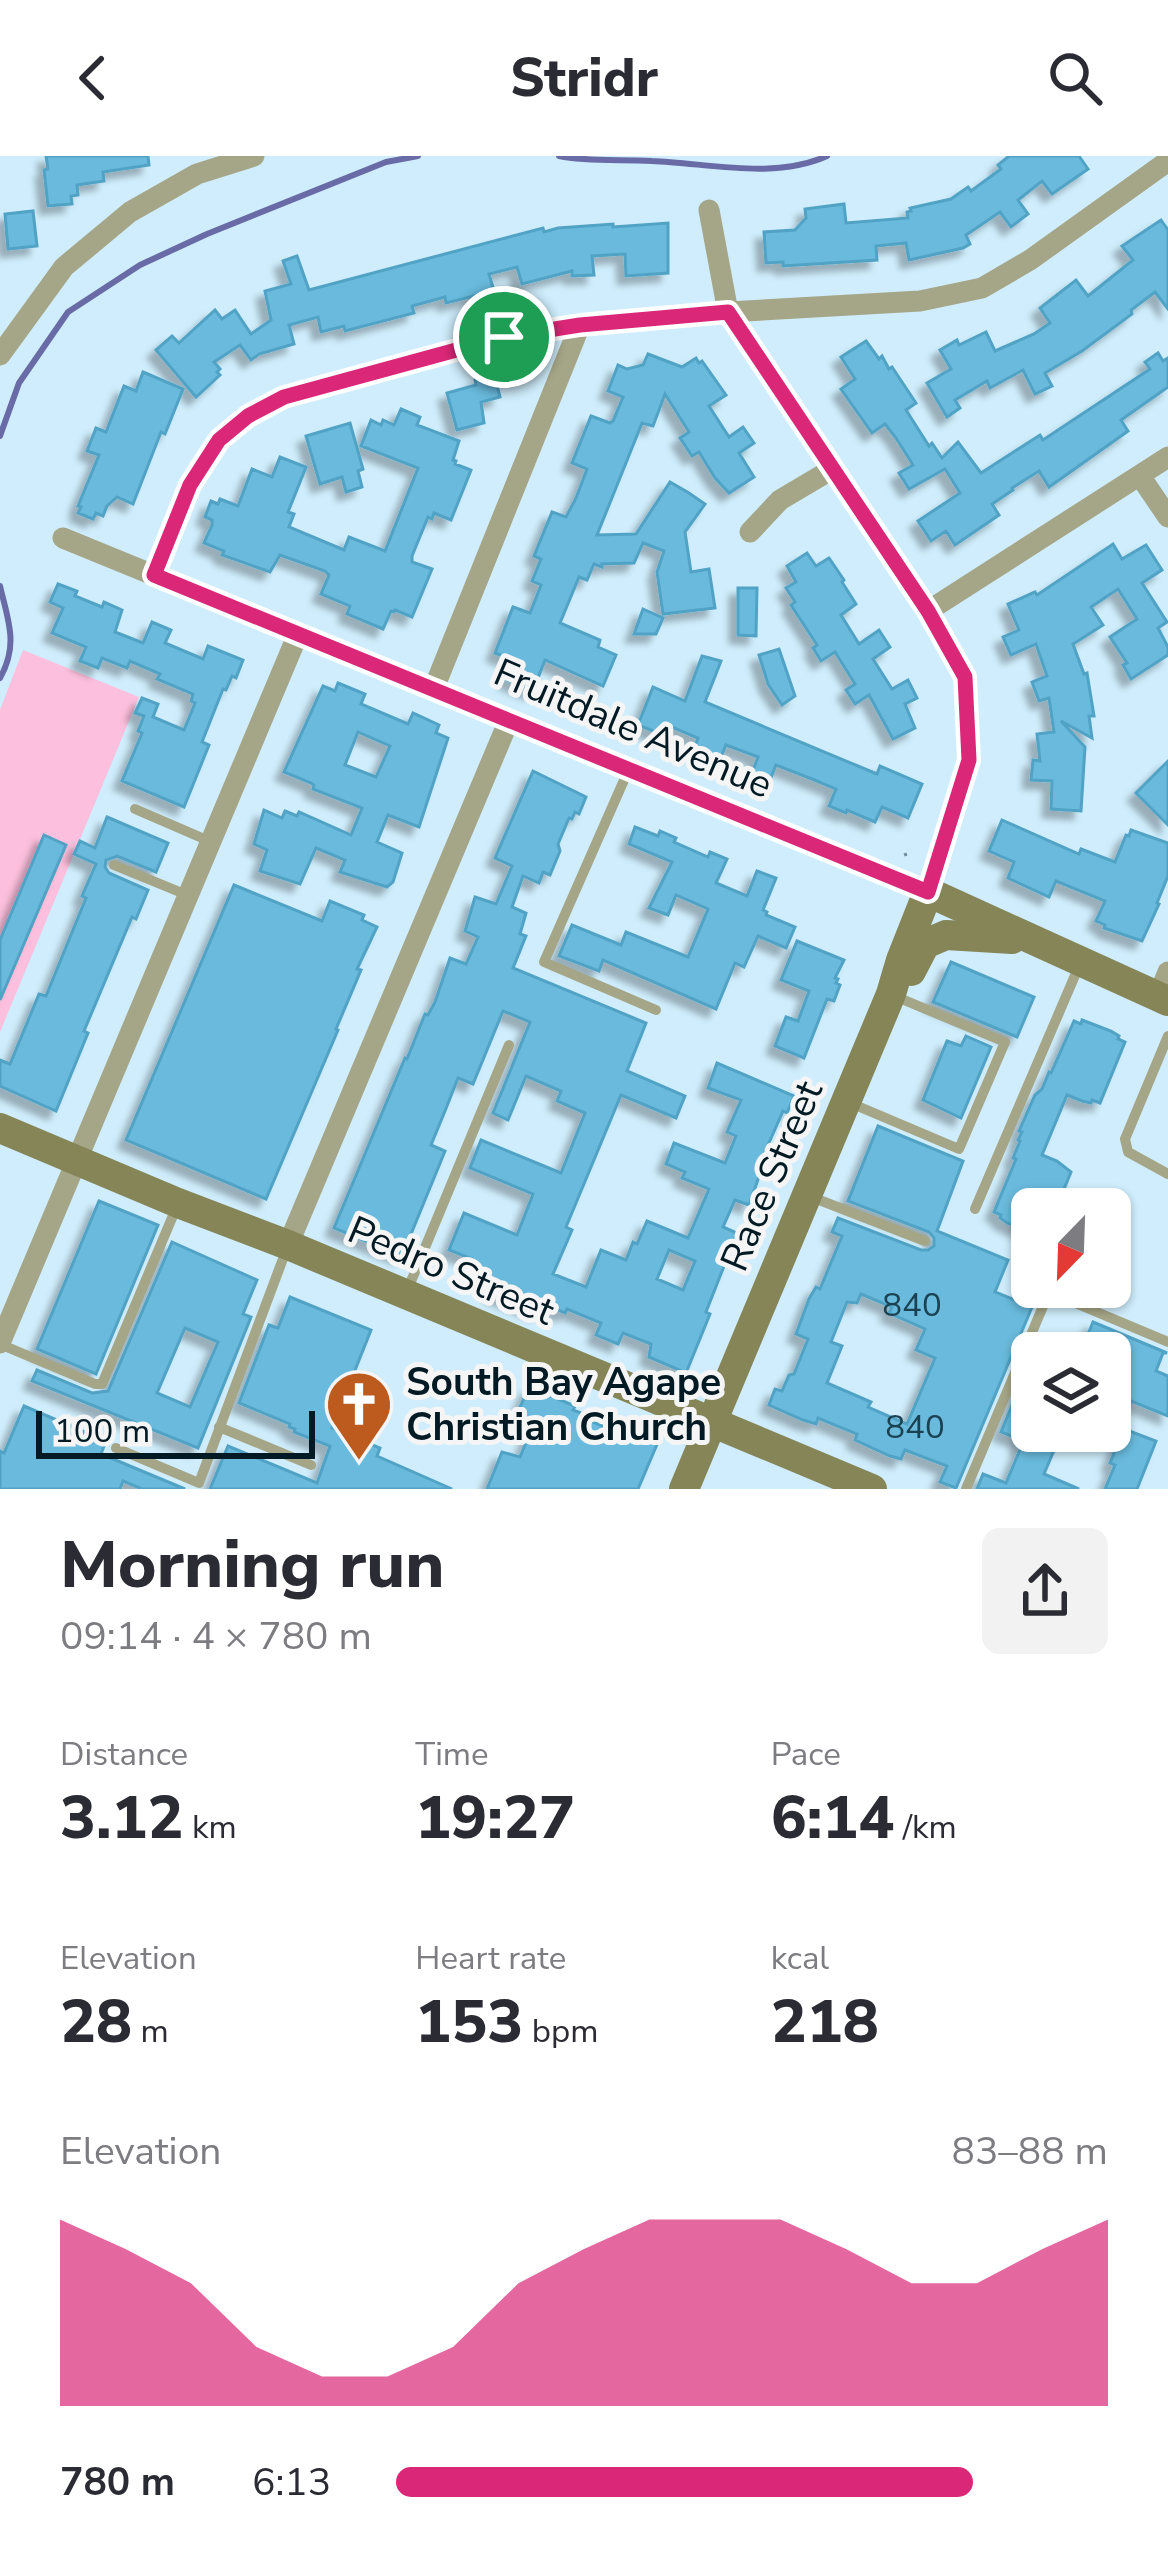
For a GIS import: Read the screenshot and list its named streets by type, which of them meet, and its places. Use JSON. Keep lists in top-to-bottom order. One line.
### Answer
{"streets":{"street":["Fruitdale Avenue","Race Street","Pedro Street"]},"crossings":[["Fruitdale Avenue","Race Street"],["Race Street","Pedro Street"]],"places":{"church":["South Bay Agape Christian Church"]},"house_numbers":["840","840"],"scale_bar":"100 m","north":"bottom left","page":{"header":"Stridr","scale":"100 m","heading":["Morning run","09:14 · 4 × 780 m"],"stats":[["Distance","3.12 km"],["Time","19:27"],["Pace","6:14 /km"],["Elevation","28 m"],["Heart rate","153 bpm"],["kcal","218"]],"chart":["Elevation","83–88 m"],"list":[{"name":"780 m","note":"6:13"}]}}
